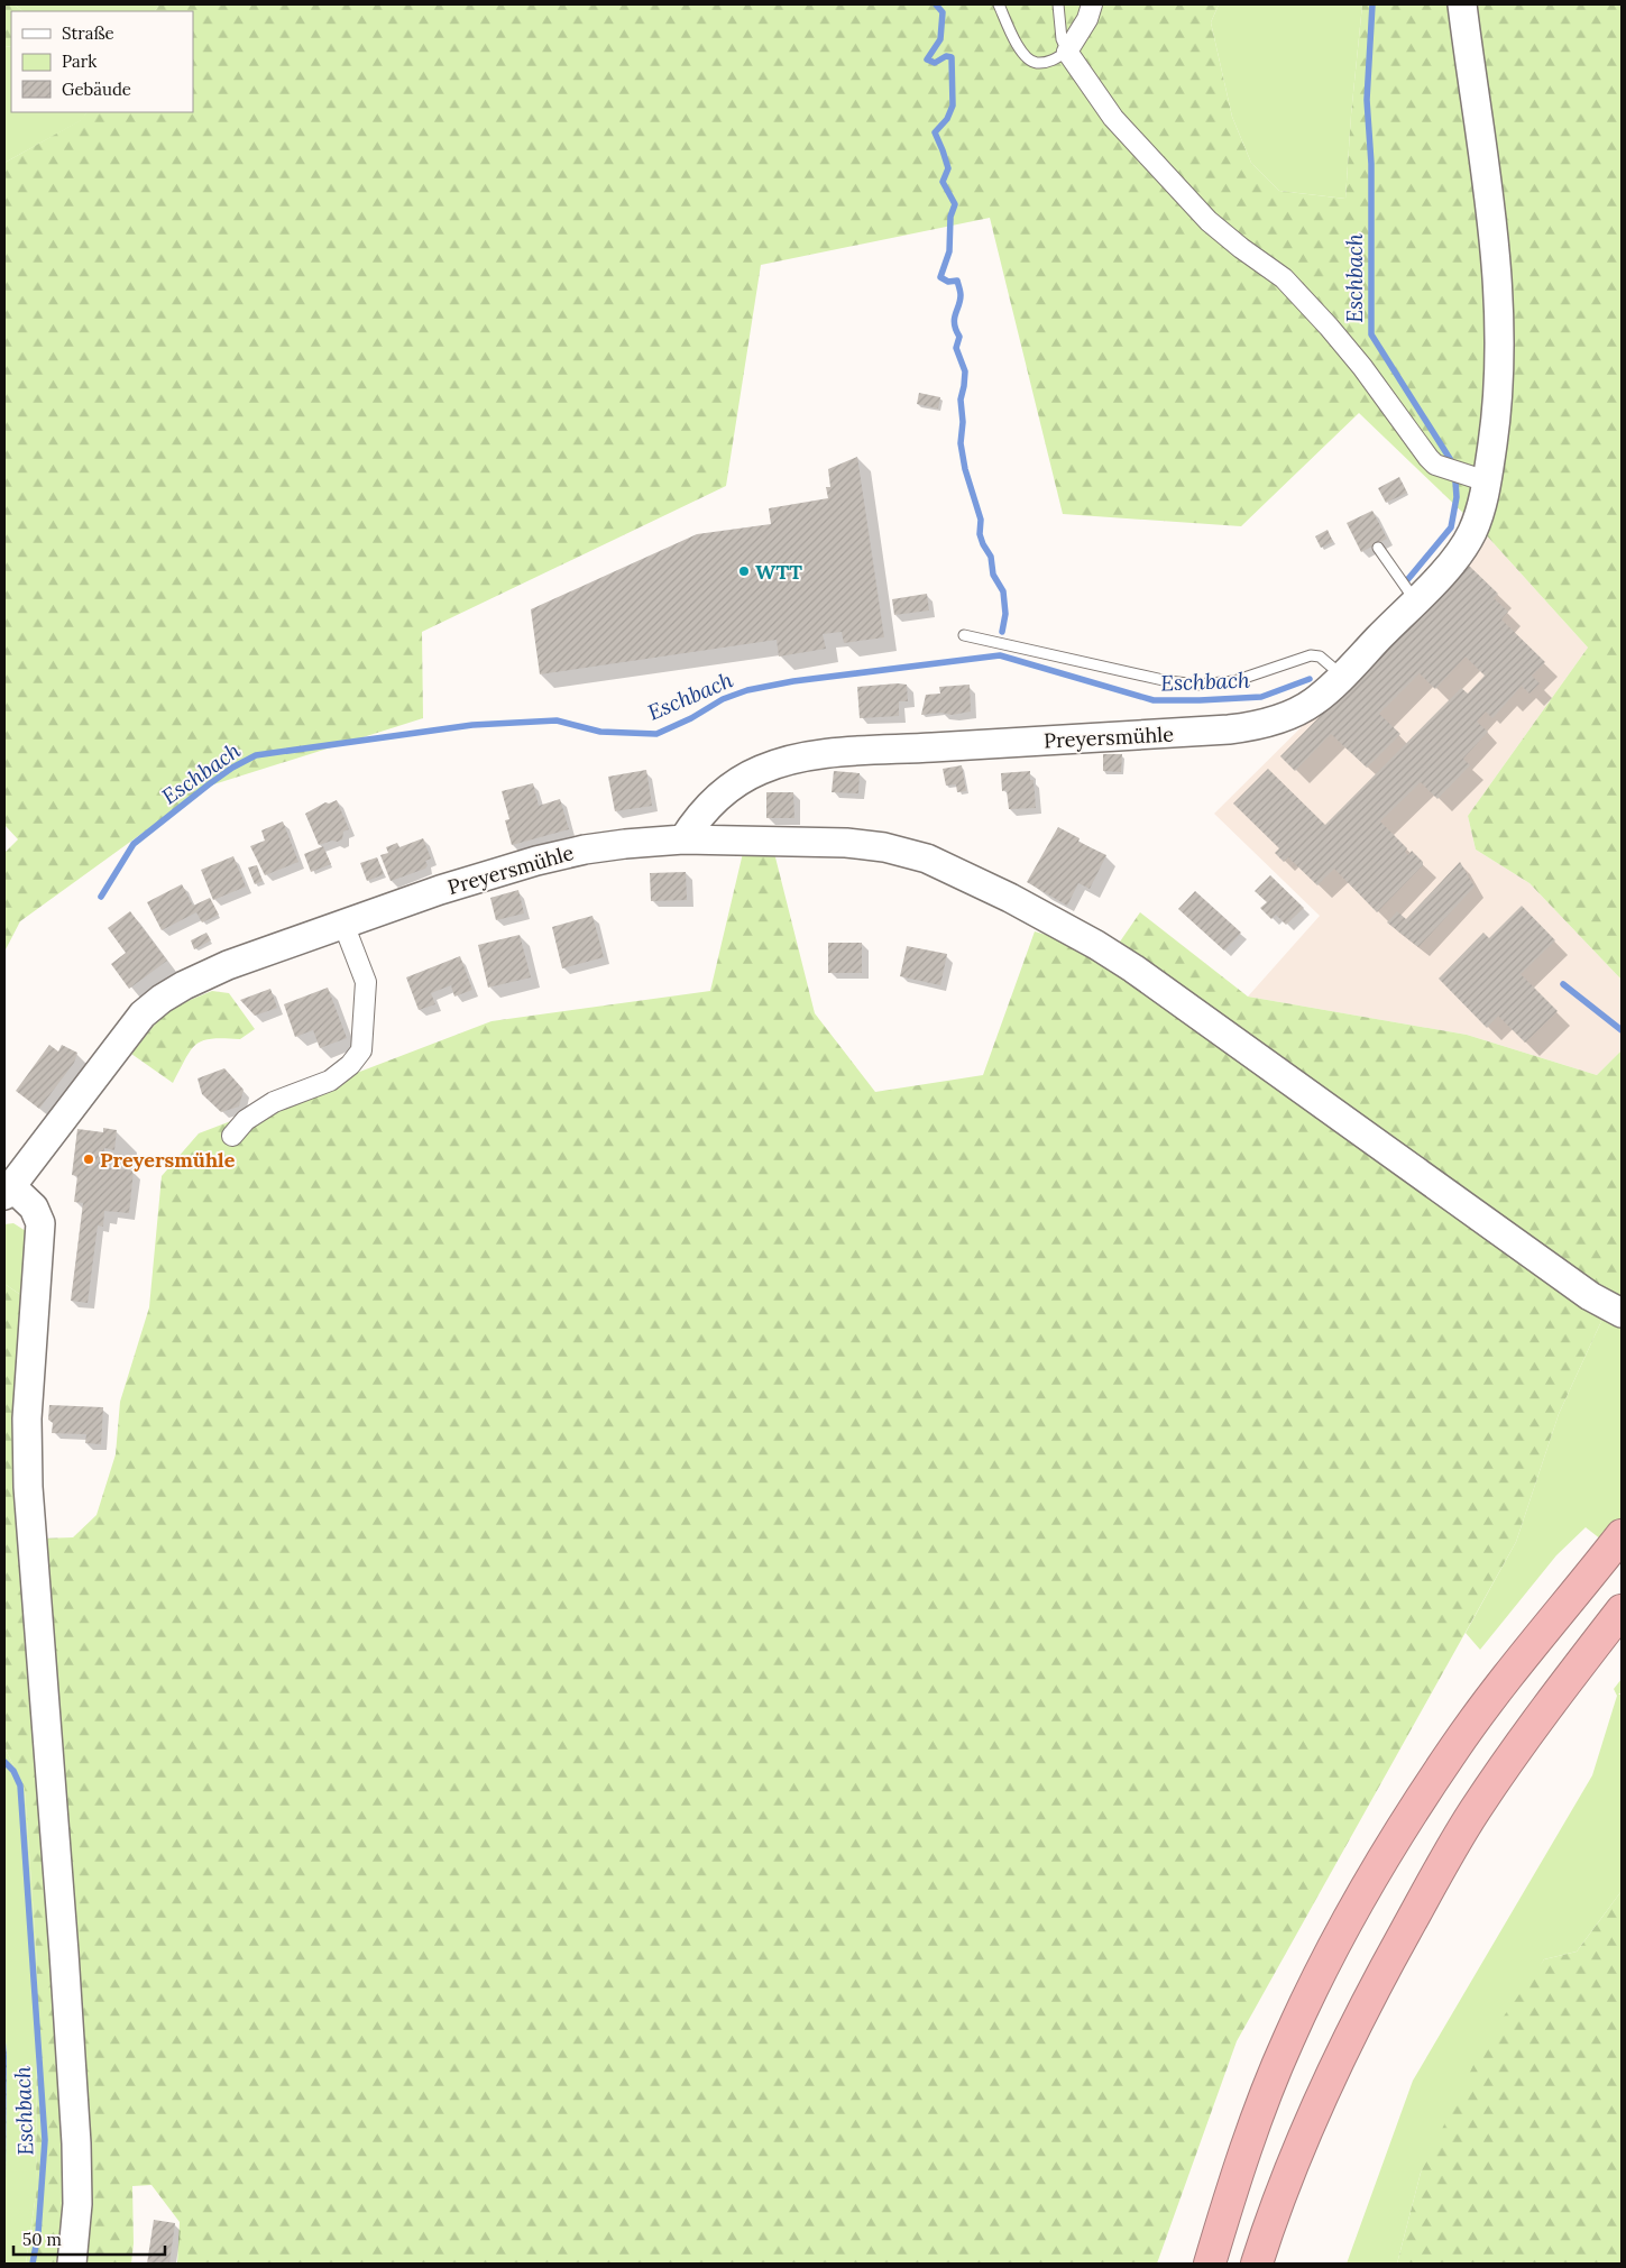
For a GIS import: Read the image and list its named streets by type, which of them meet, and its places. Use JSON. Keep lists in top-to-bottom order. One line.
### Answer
{"streets":{"main road":["Preyersmühle"]},"water":["Eschbach"],"places":["WTT","Preyersmühle"],"legend":["Straße","Park","Gebäude"],"scale_bar":"50 m"}
